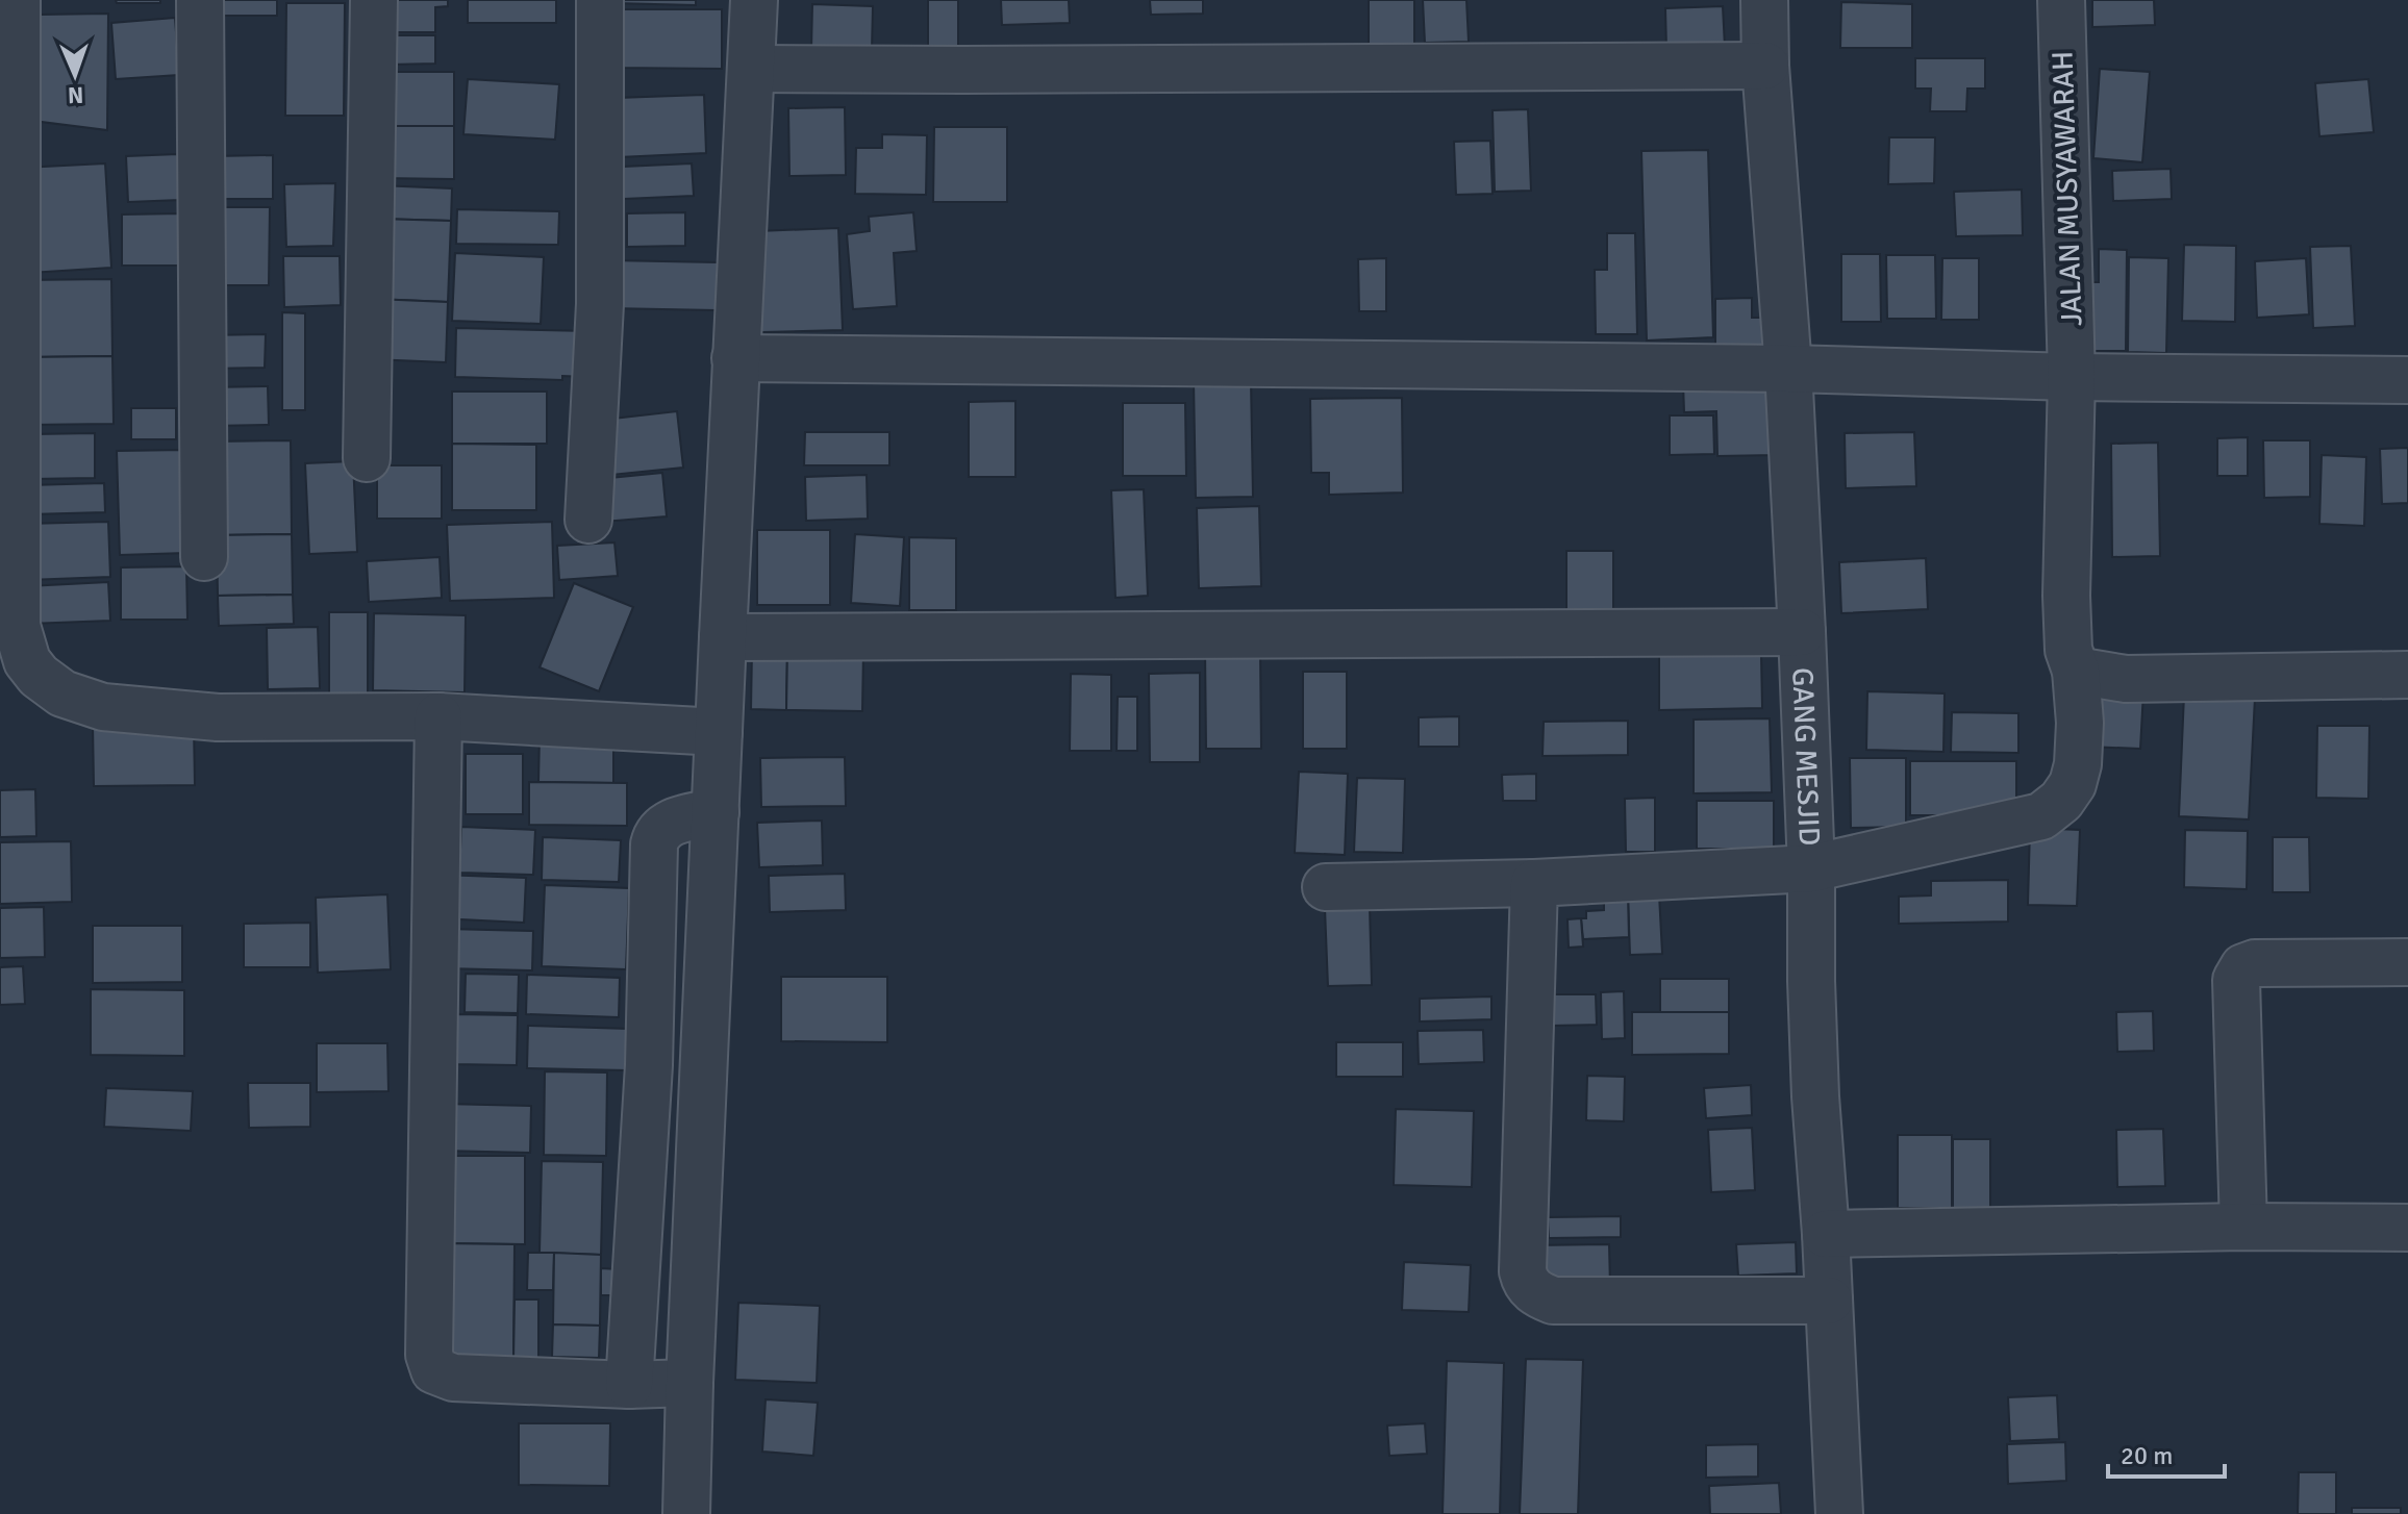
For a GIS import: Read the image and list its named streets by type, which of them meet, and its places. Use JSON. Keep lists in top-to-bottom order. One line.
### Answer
{"streets":{"street":["JALAN MUSYAWARAH","GANG MESJID"]},"crossings":[["JALAN MUSYAWARAH","GANG MESJID"]],"scale_bar":"20 m","north":"bottom"}
